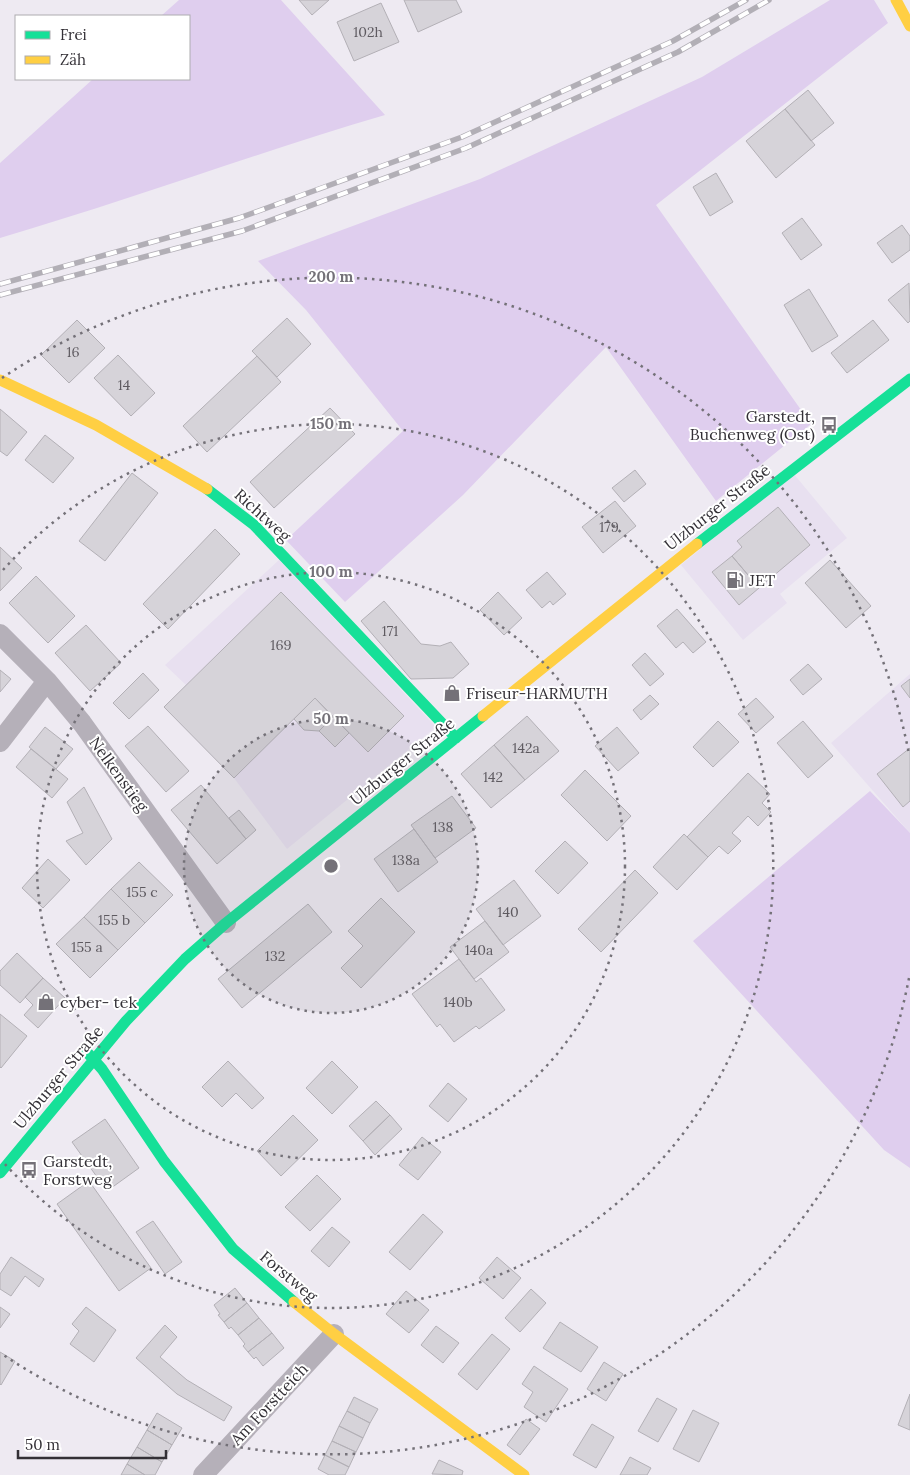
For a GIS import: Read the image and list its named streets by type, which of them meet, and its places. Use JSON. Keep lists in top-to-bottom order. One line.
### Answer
{"streets":{"street":["Ulzburger Straße","Richtweg","Nelkenstieg","Forstweg","Am Forstteich"]},"crossings":[["Ulzburger Straße","Richtweg"],["Ulzburger Straße","Nelkenstieg"],["Ulzburger Straße","Forstweg"],["Forstweg","Am Forstteich"]],"places":{"bus stop":["Garstedt, Buchenweg (Ost)","Garstedt, Forstweg"],"fuel station":["JET"],"shop":["Friseur-HARMUTH","cyber- tek"]},"house_numbers":["102h","16","14","179","171","169","142a","142","138","138a","155 c","140","155 b","155 a","140a","132","140b"],"legend":["Frei","Zäh"],"scale_bar":"50 m","rings":["200 m","150 m","100 m","50 m"]}
